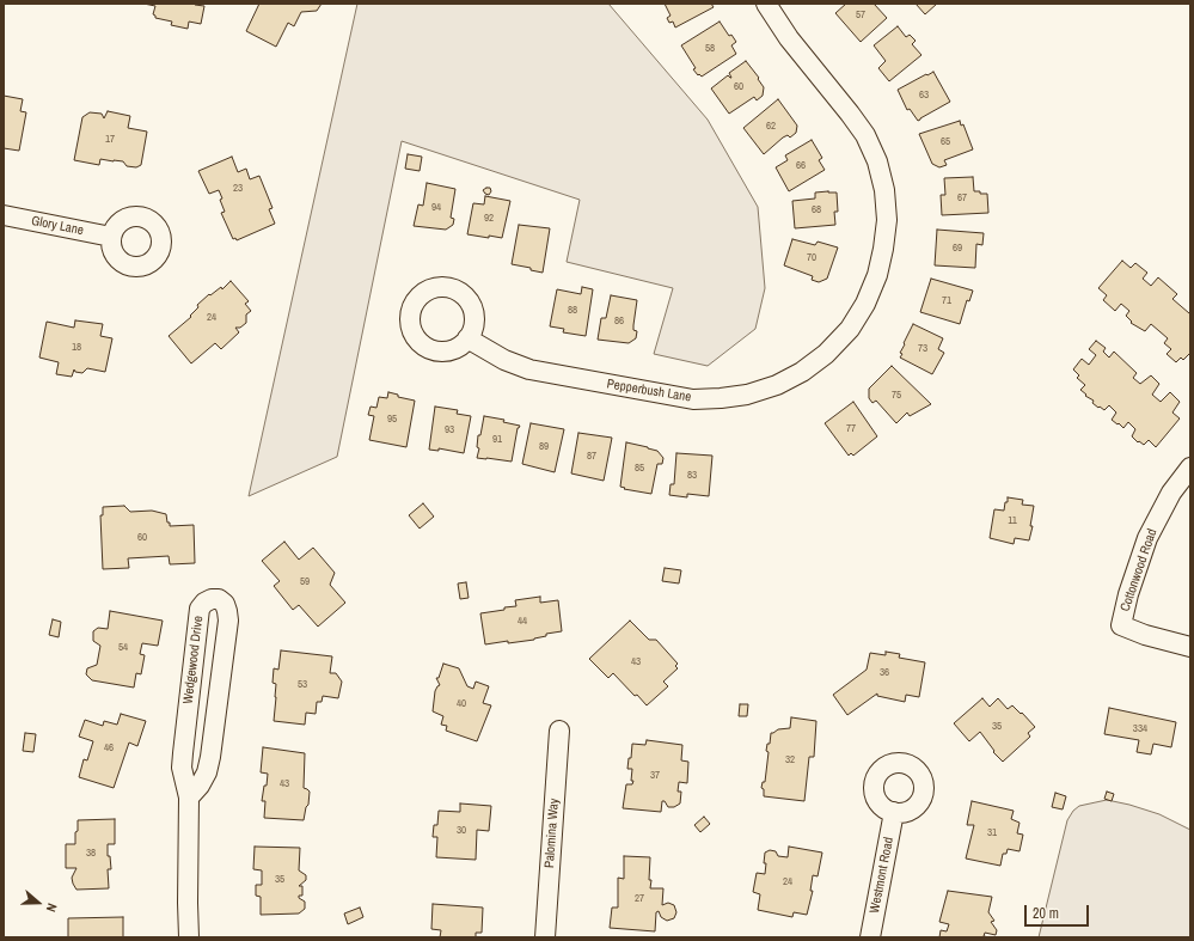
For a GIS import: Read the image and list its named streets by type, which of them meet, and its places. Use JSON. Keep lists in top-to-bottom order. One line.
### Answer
{"streets":{"street":["Glory Lane","Pepperbush Lane","Cottonwood Road","Wedgewood Drive","Palomina Way","Westmont Road"]},"house_numbers":["57","58","60","63","62","17","65","66","23","67","94","68","92","69","70","71","88","24","86","18","73","75","95","77","93","91","89","87","85","83","11","60","59","44","54","43","36","53","40","35","334","46","32","37","43","30","31","38","35","24","27"],"scale_bar":"20 m","north":"right"}
